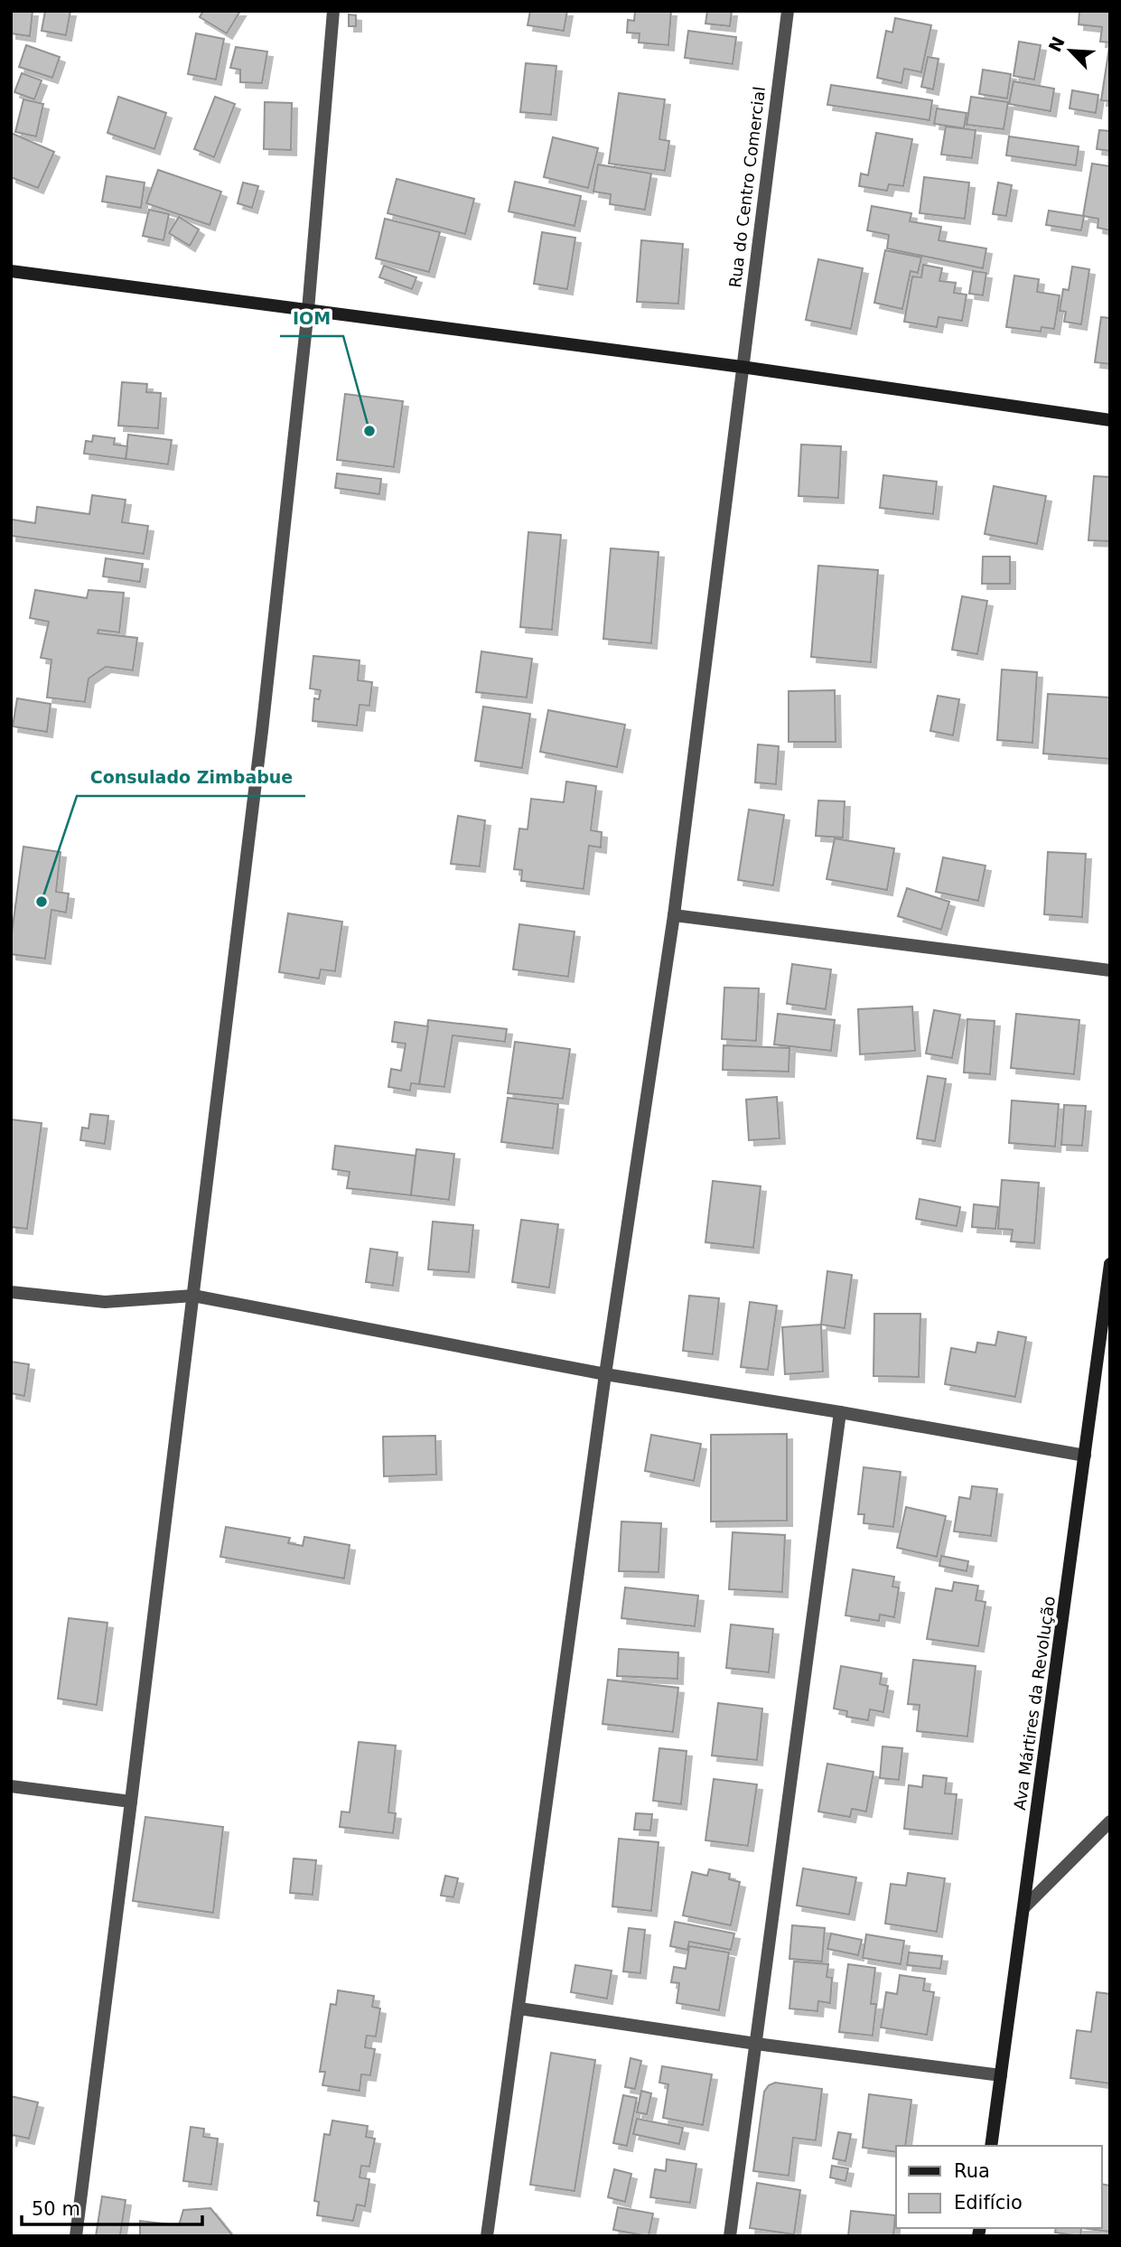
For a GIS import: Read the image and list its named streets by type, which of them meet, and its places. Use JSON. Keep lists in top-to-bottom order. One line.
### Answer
{"streets":{"street":["Rua do Centro Comercial","Ava Mártires da Revolução"]},"places":["IOM","Consulado Zimbabue"],"legend":["Rua","Edifício"],"scale_bar":"50 m","north":"top left"}
